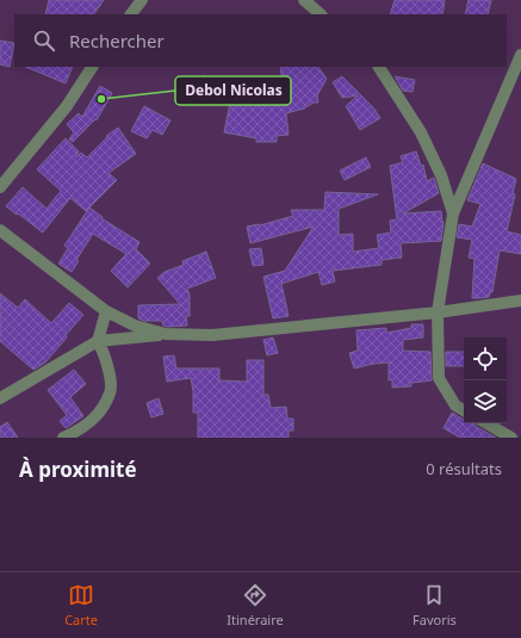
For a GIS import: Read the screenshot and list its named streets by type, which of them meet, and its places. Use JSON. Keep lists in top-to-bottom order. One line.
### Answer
{"places":["Debol Nicolas"],"page":{"search":"Rechercher","heading":["À proximité","0 résultats"],"nav":["Carte","Itinéraire","Favoris"]}}
